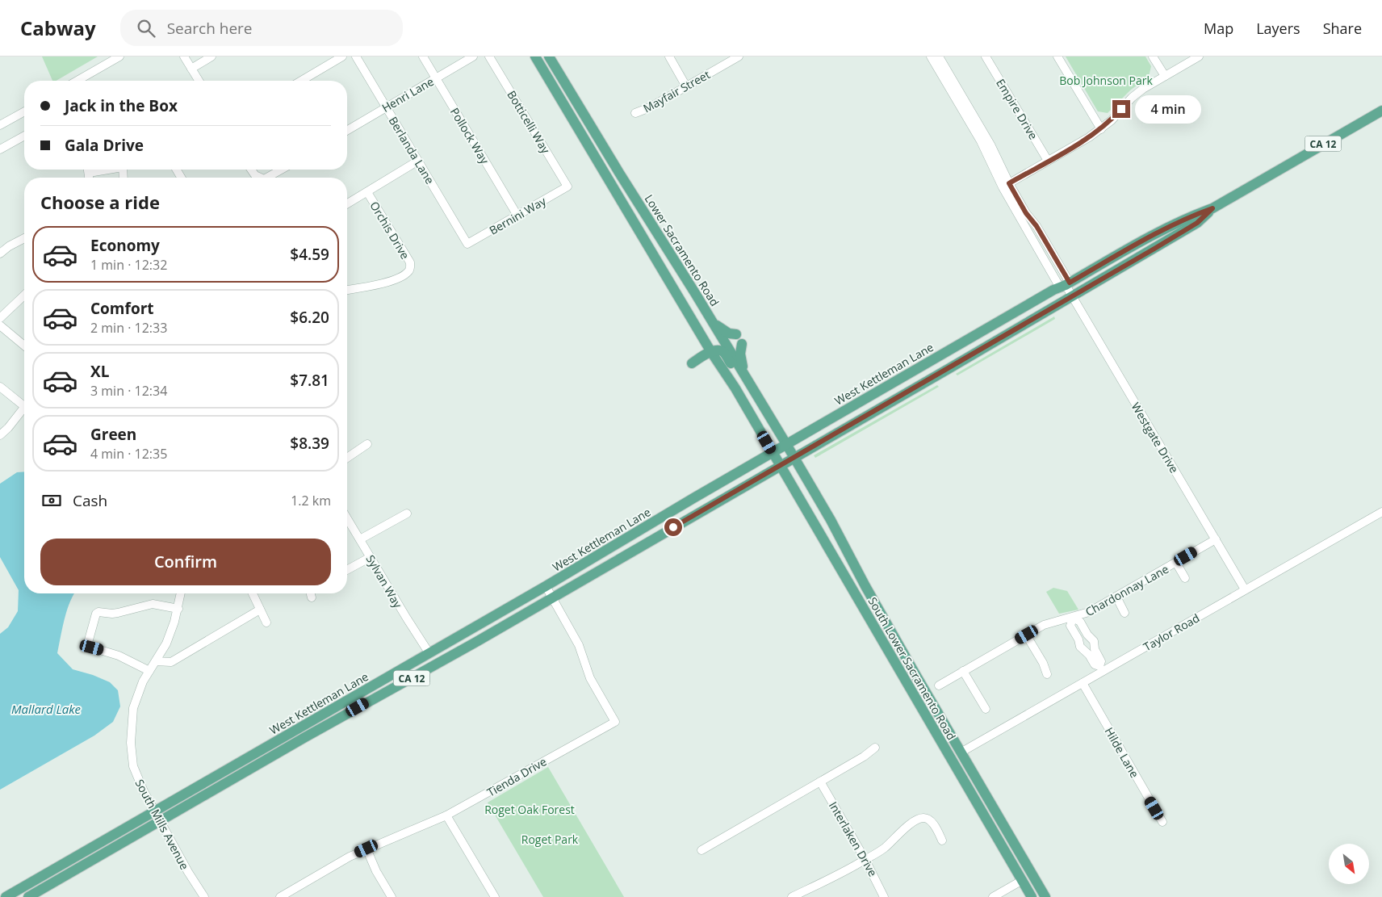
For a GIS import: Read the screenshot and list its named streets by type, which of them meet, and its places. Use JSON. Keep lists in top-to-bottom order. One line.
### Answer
{"streets":{"main road":["CA 12","Lower Sacramento Road","West Kettleman Lane","South Lower Sacramento Road"],"street":["Mayfair Street","Henri Lane","Empire Drive","Botticelli Way","Pollock Way","Berlanda Lane","Bernini Way","Orchis Drive","Westgate Drive","Sylvan Way","Chardonnay Lane","Taylor Road","Hilde Lane","Tienda Drive","South Mills Avenue","Interlaken Drive"]},"crossings":[["Henri Lane","Pollock Way"],["Henri Lane","Berlanda Lane"],["Botticelli Way","Bernini Way"],["Pollock Way","Bernini Way"],["Berlanda Lane","Bernini Way"],["Lower Sacramento Road","West Kettleman Lane"],["Lower Sacramento Road","South Lower Sacramento Road"],["West Kettleman Lane","Westgate Drive"],["West Kettleman Lane","Sylvan Way"],["West Kettleman Lane","South Lower Sacramento Road"],["West Kettleman Lane","Tienda Drive"],["West Kettleman Lane","South Mills Avenue"],["Westgate Drive","Chardonnay Lane"],["Westgate Drive","Taylor Road"],["Taylor Road","South Lower Sacramento Road"],["Taylor Road","Hilde Lane"]],"water":["Mallard Lake"],"parks":["Bob Johnson Park","Roget Oak Forest","Roget Park"],"north":"bottom right","page":{"header":"Cabway","search":"Search here","nav":["Map","Layers","Share"],"banner":["Jack in the Box","Gala Drive"],"bubble":"4 min","heading":"Choose a ride","list":[{"name":"Economy","note":"1 min · 12:32","value":"$4.59"},{"name":"Comfort","note":"2 min · 12:33","value":"$6.20"},{"name":"XL","note":"3 min · 12:34","value":"$7.81"},{"name":"Green","note":"4 min · 12:35","value":"$8.39"}],"pay":["Cash","1.2 km"],"buttons":"Confirm"}}
